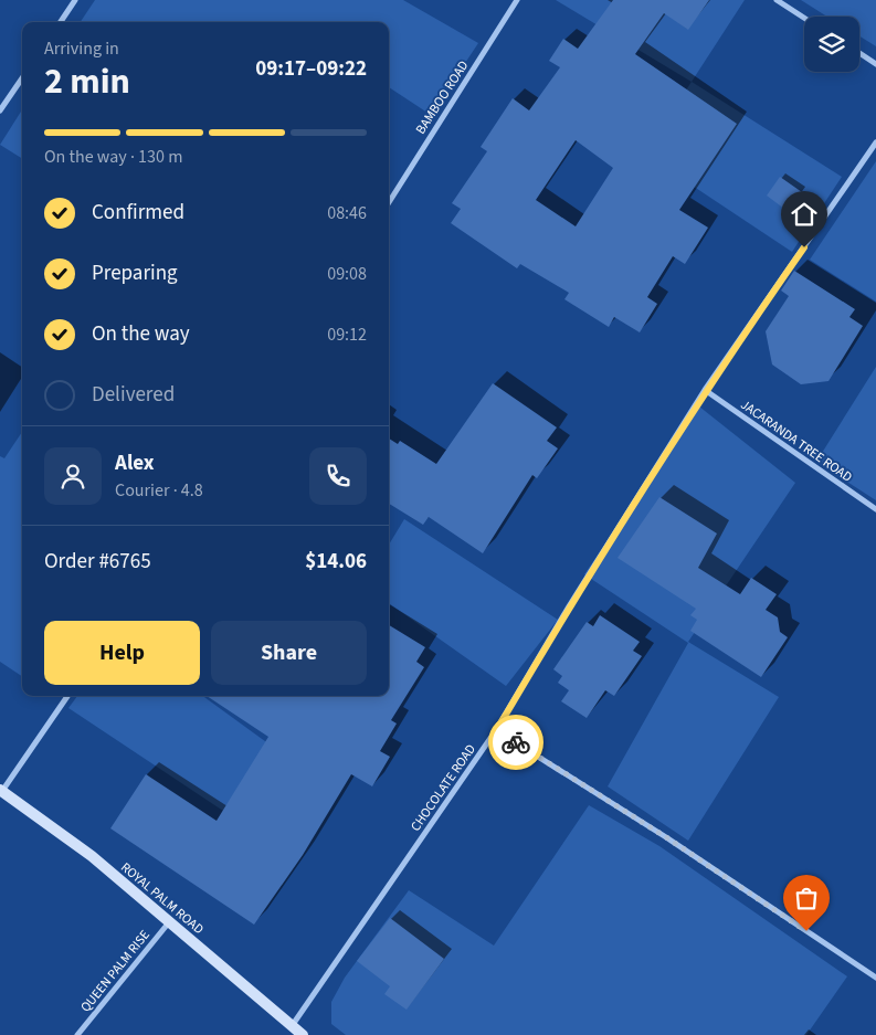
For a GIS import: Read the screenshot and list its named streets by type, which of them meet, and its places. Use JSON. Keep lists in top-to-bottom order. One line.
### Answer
{"streets":{"street":["BAMBOO ROAD","JACARANDA TREE ROAD","CHOCOLATE ROAD","ROYAL PALM ROAD","QUEEN PALM RISE"]},"crossings":[["JACARANDA TREE ROAD","CHOCOLATE ROAD"],["CHOCOLATE ROAD","ROYAL PALM ROAD"],["ROYAL PALM ROAD","QUEEN PALM RISE"]],"page":{"heading":["2 min","Arriving in","09:17–09:22"],"panel":["Alex","Courier · 4.8","Order #6765","$14.06"],"bar":"On the way · 130 m","list":[["Confirmed","08:46"],["Preparing","09:08"],["On the way","09:12"],"Delivered"],"buttons":["Help","Share"]}}
